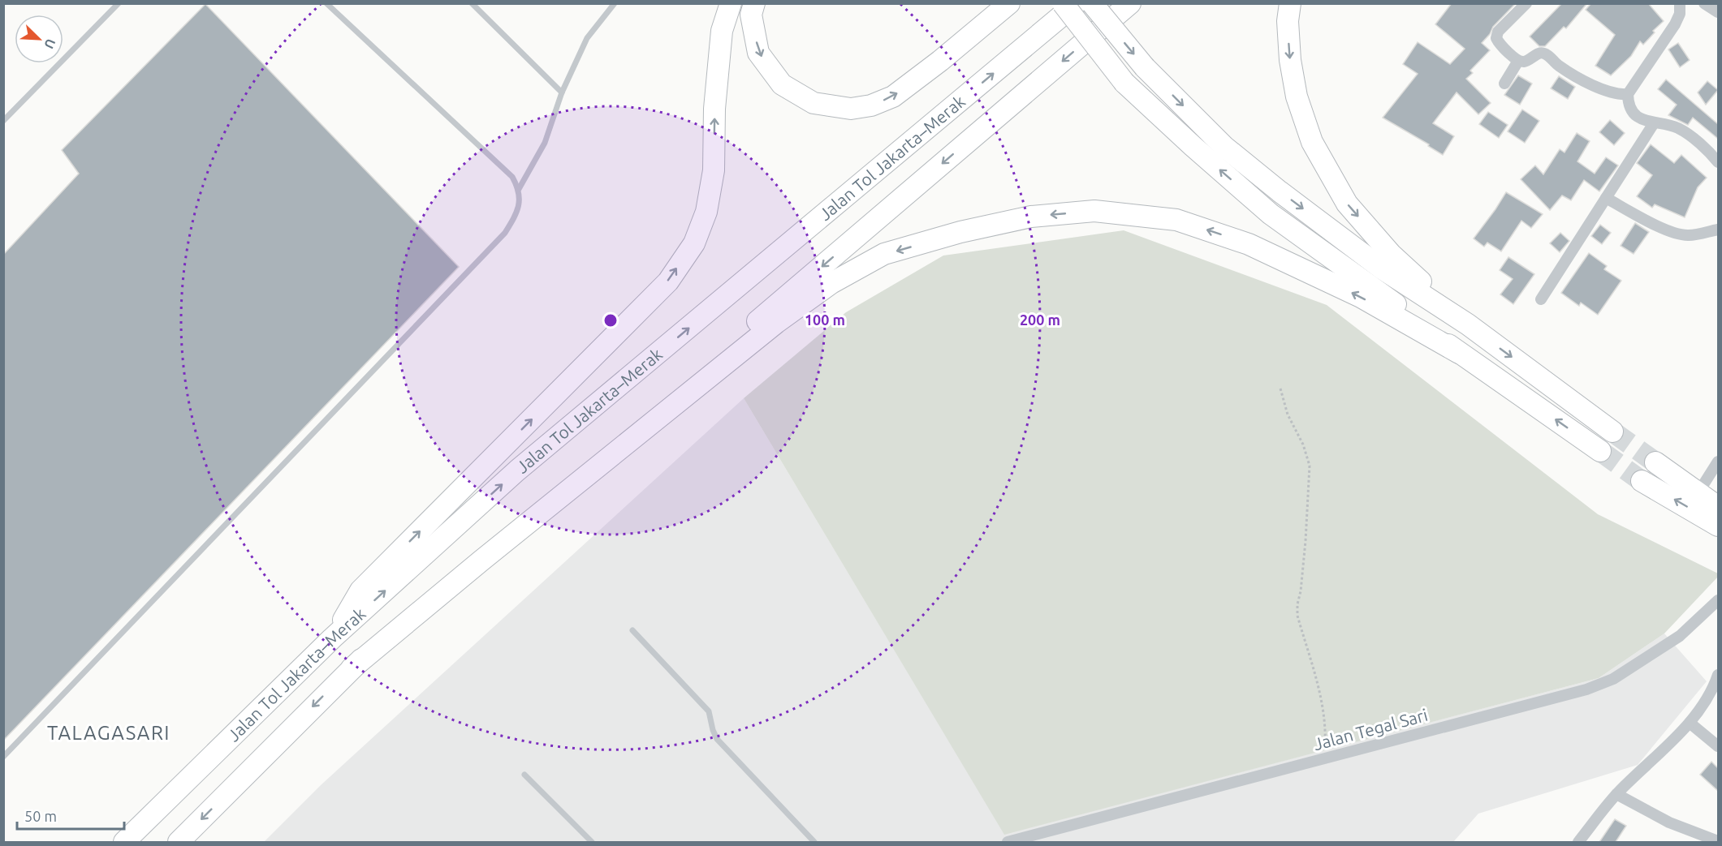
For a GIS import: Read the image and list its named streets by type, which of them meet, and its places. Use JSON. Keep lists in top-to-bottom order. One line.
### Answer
{"streets":{"highway":["Jalan Tol Jakarta–Merak"],"street":["Jalan Tegal Sari"]},"districts":["TALAGASARI"],"scale_bar":"50 m","north":"bottom right","rings":["100 m","200 m"]}
